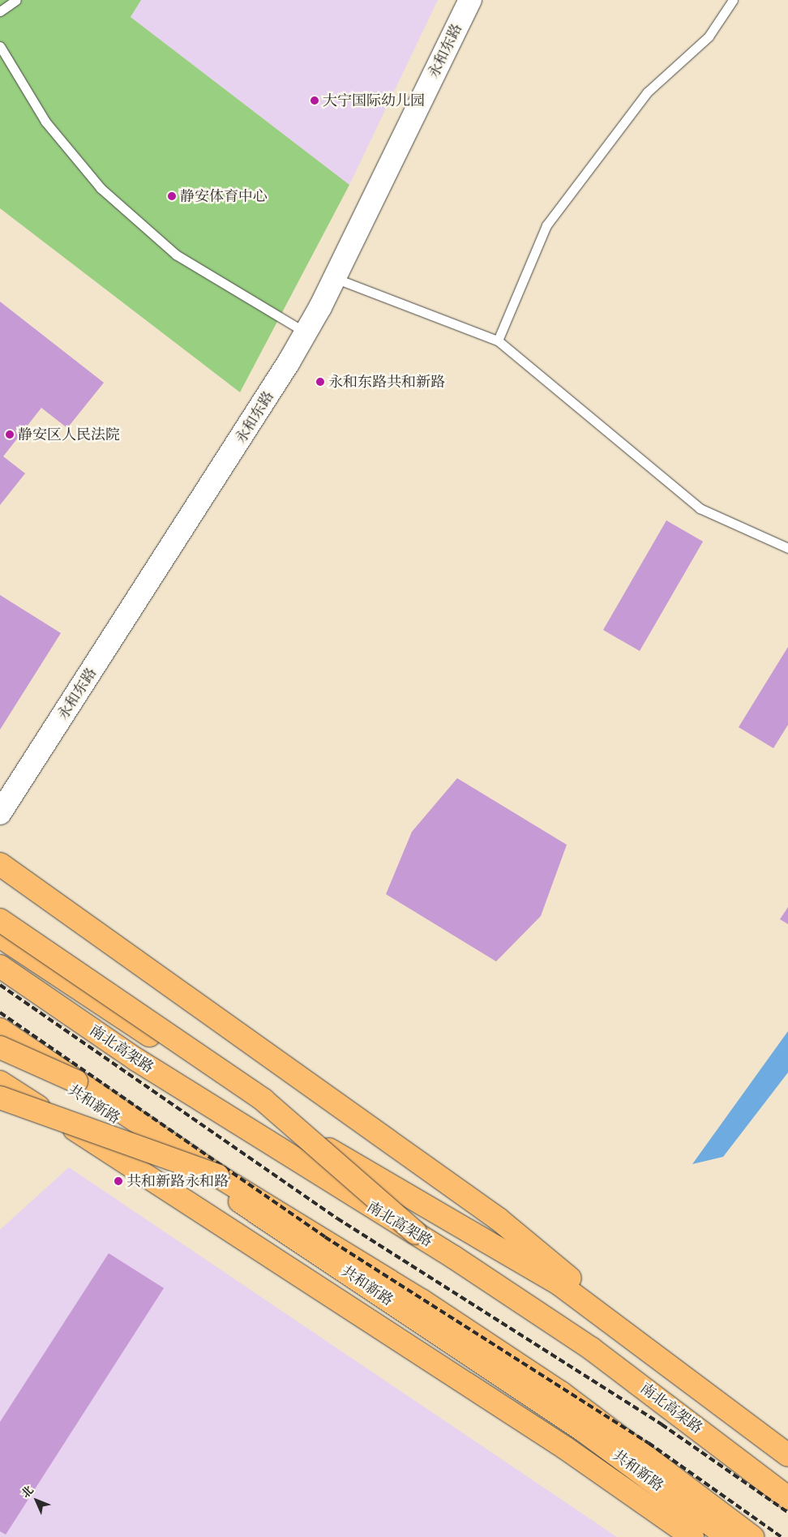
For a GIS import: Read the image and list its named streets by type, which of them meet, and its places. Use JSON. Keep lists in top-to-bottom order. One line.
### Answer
{"streets":{"main road":["南北高架路","共和新路"],"street":["永和东路"]},"places":["大宁国际幼儿园","静安体育中心","永和东路共和新路","静安区人民法院","共和新路永和路"],"north":"top left"}
